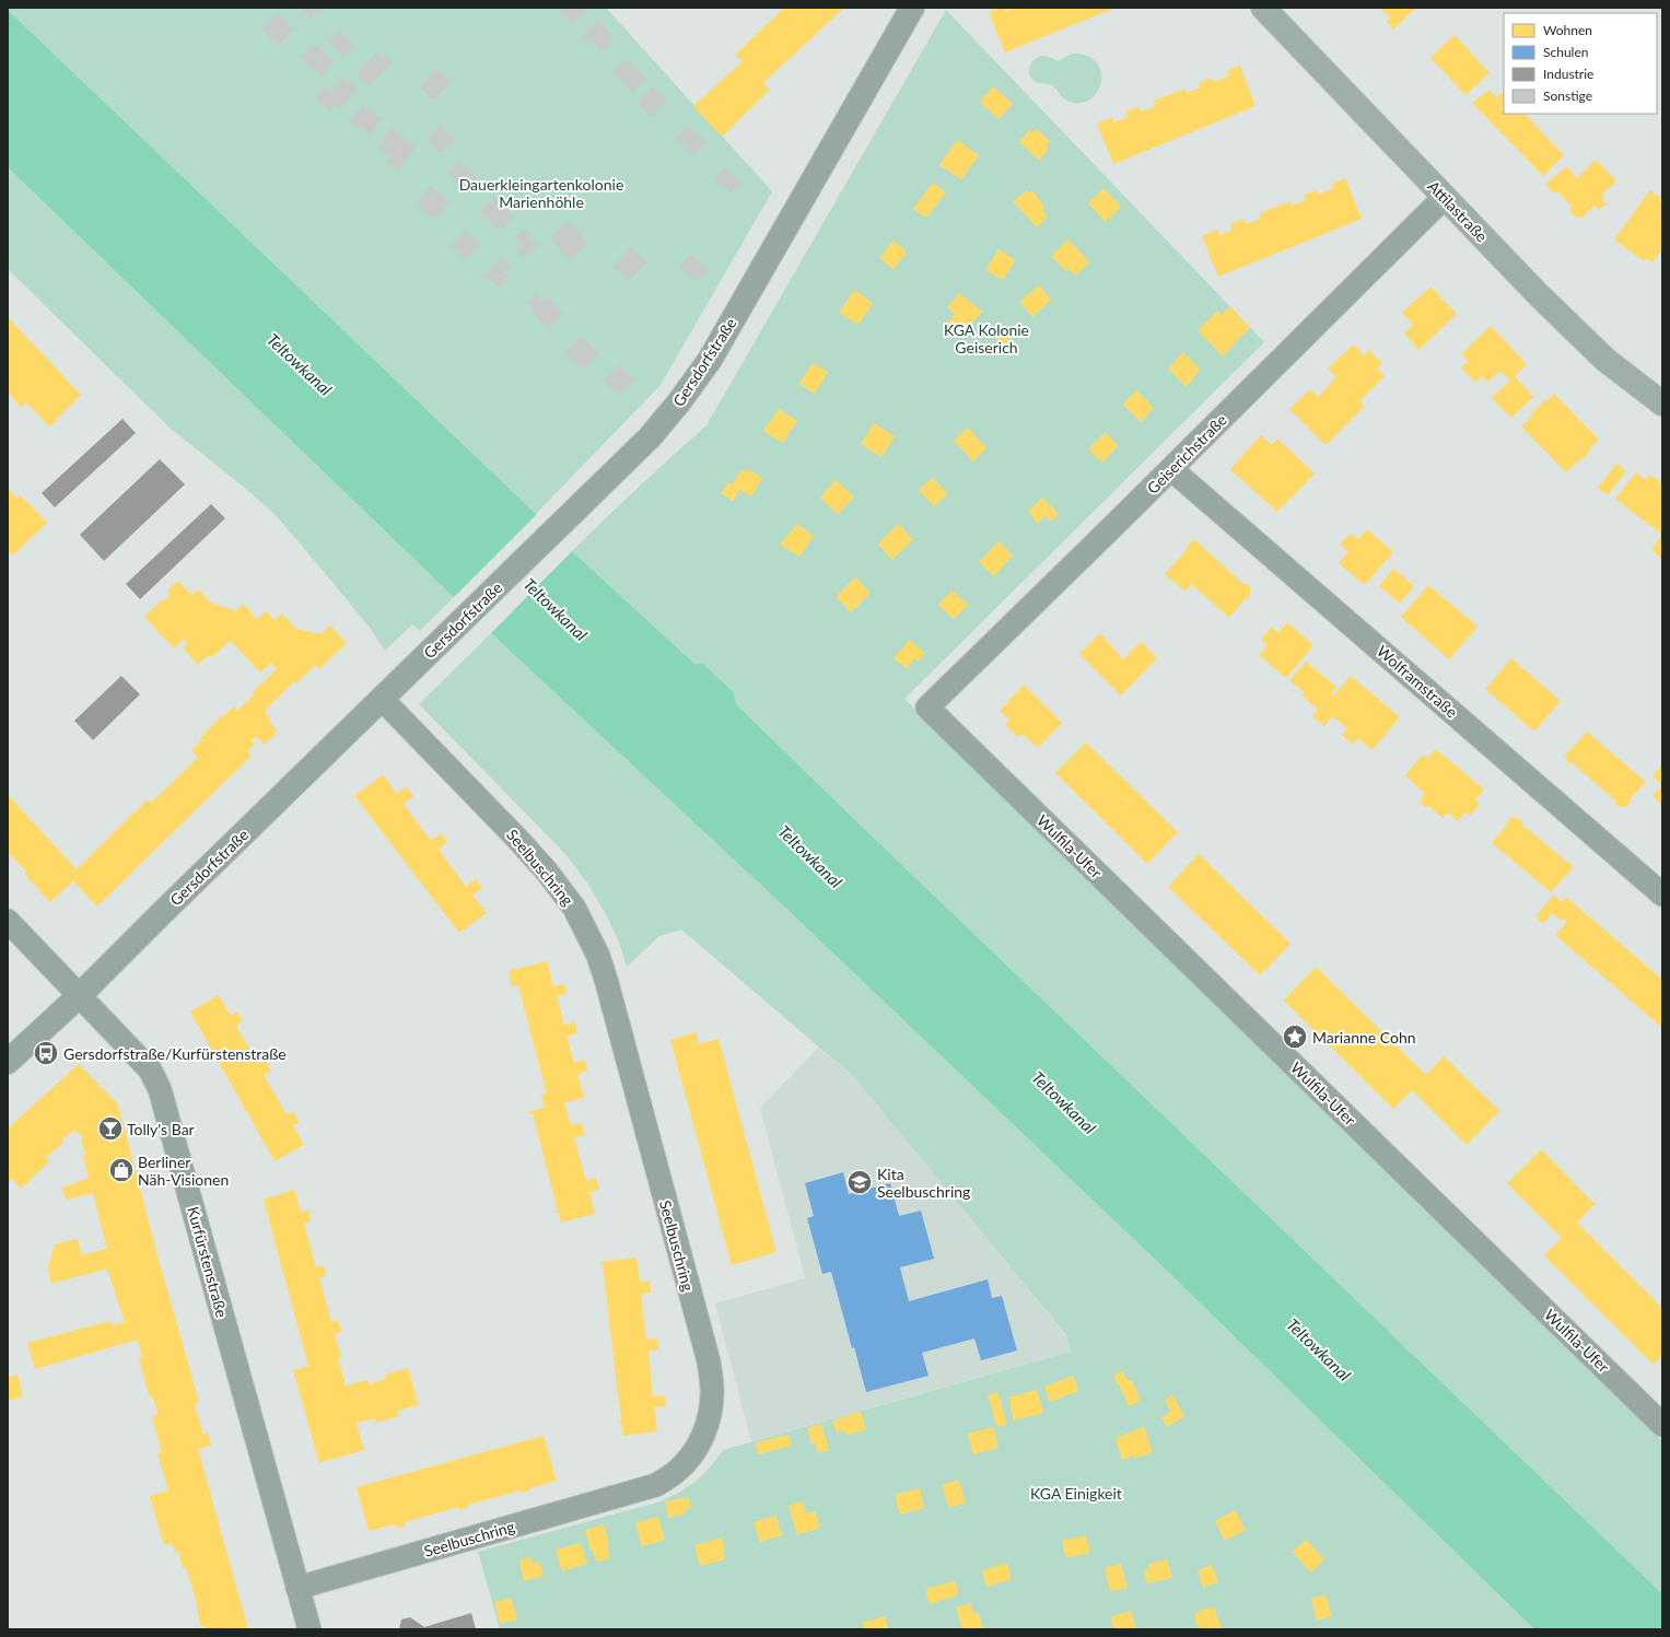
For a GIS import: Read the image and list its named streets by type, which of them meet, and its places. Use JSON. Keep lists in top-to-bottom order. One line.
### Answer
{"streets":{"main road":["Attilastraße"],"street":["Gersdorfstraße","Geiserichstraße","Wolframstraße","Wulfila-Ufer","Seelbuschring","Kurfürstenstraße"]},"crossings":[["Attilastraße","Geiserichstraße"],["Gersdorfstraße","Seelbuschring"],["Gersdorfstraße","Kurfürstenstraße"],["Geiserichstraße","Wolframstraße"],["Geiserichstraße","Wulfila-Ufer"],["Seelbuschring","Kurfürstenstraße"]],"water":["Teltowkanal"],"parks":["Dauerkleingartenkolonie Marienhöhle","KGA Kolonie Geiserich","KGA Einigkeit"],"places":{"place":["Marianne Cohn"],"bus stop":["Gersdorfstraße/Kurfürstenstraße"],"bar":["Tolly's Bar"],"shop":["Berliner Näh-Visionen"],"school or university":["Kita Seelbuschring"]},"legend":["Wohnen","Schulen","Industrie","Sonstige"]}
